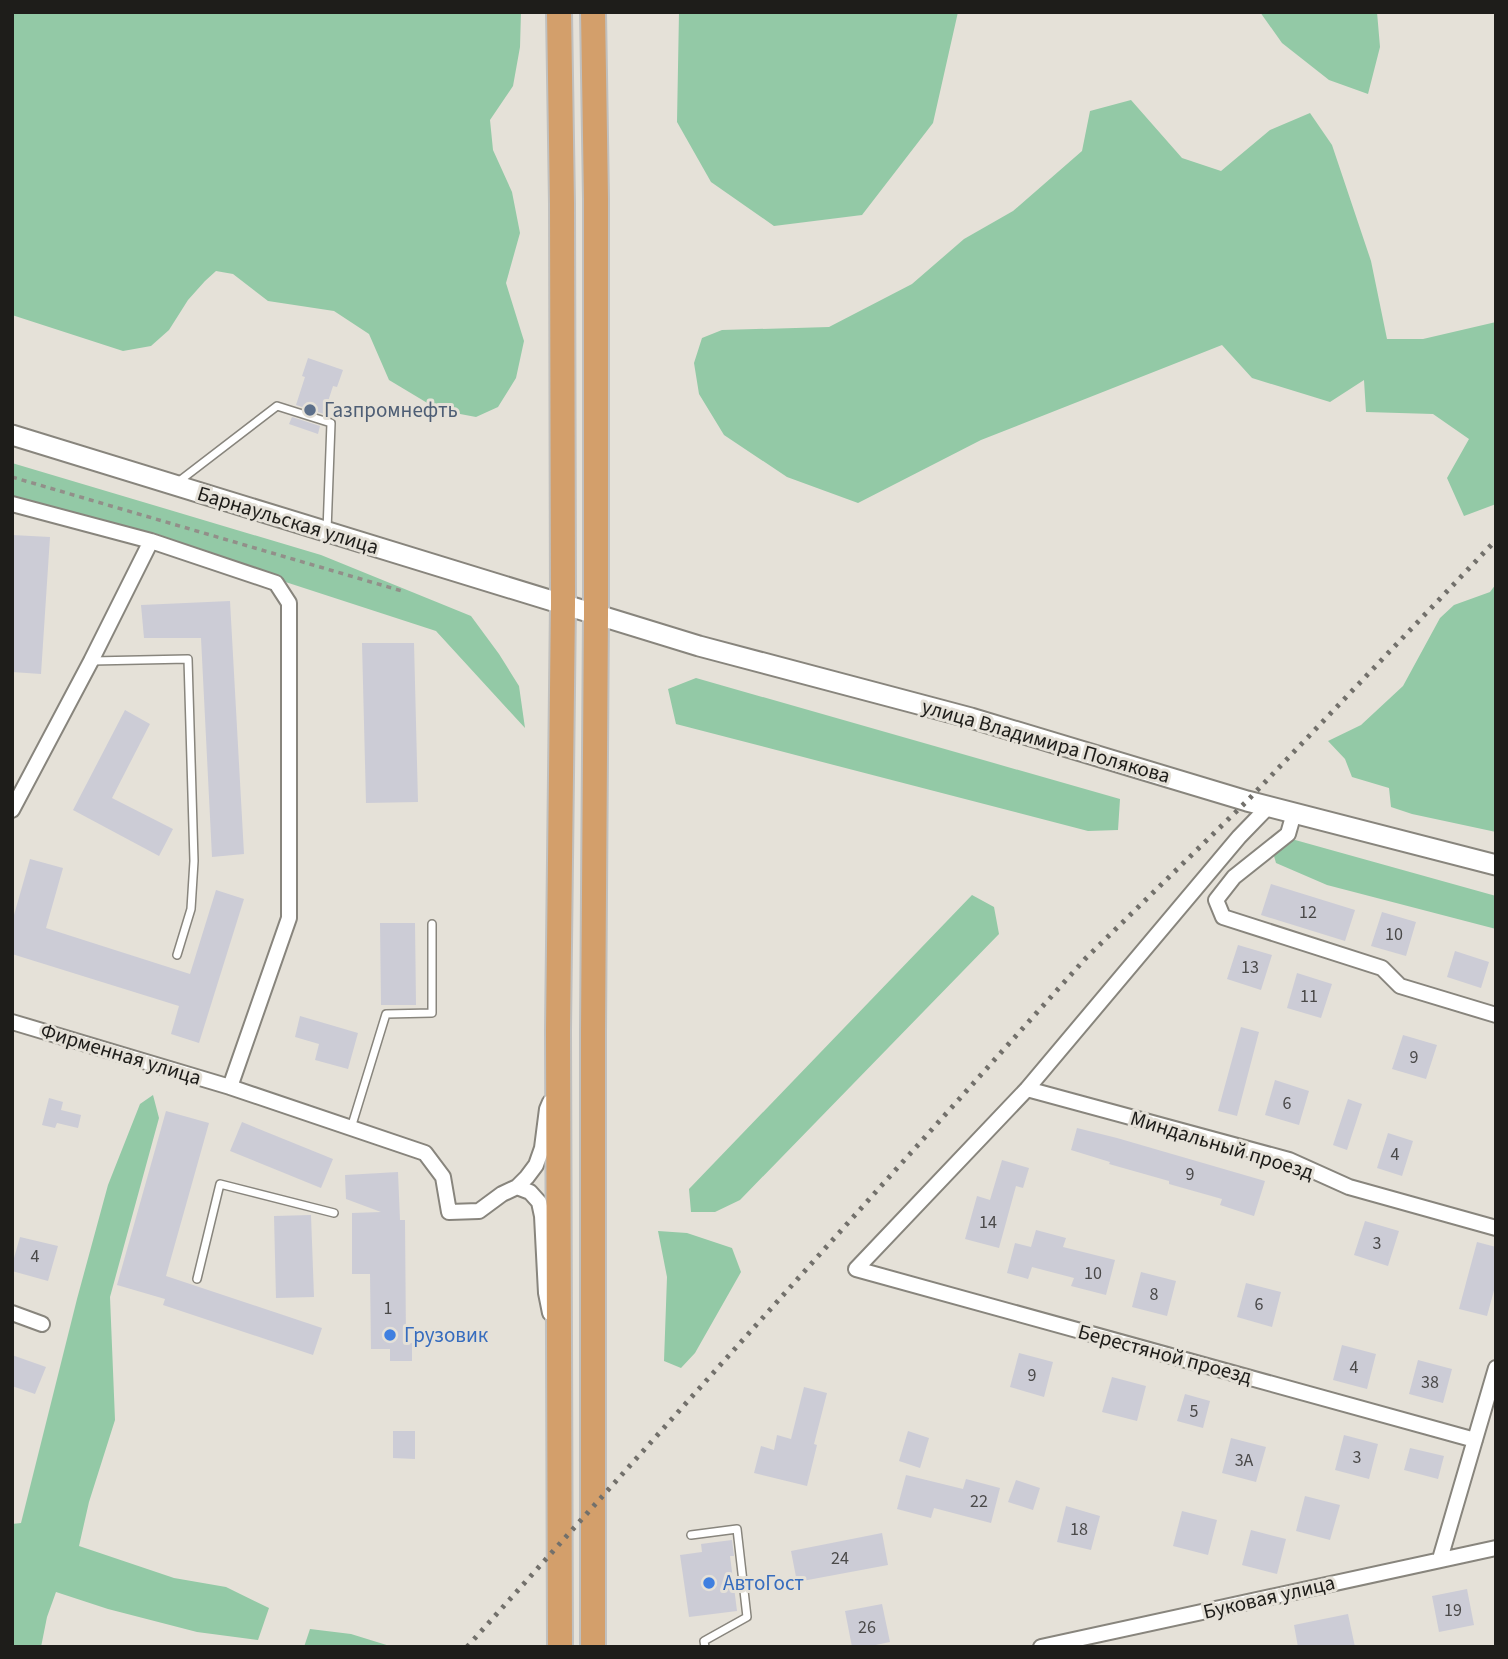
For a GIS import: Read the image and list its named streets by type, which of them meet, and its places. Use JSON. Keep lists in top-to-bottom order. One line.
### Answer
{"streets":{"street":["Барнаульская улица","улица Владимира Полякова","Фирменная улица","Миндальный проезд","Берестяной проезд","Буковая улица"]},"crossings":[["Барнаульская улица","улица Владимира Полякова"],["Миндальный проезд","Берестяной проезд"]],"places":["Газпромнефть","Грузовик","АвтоГост"],"house_numbers":["12","10","13","11","9","6","4","9","14","3","4","10","8","6","1","4","9","38","5","3","3А","22","18","24","19","26"]}
